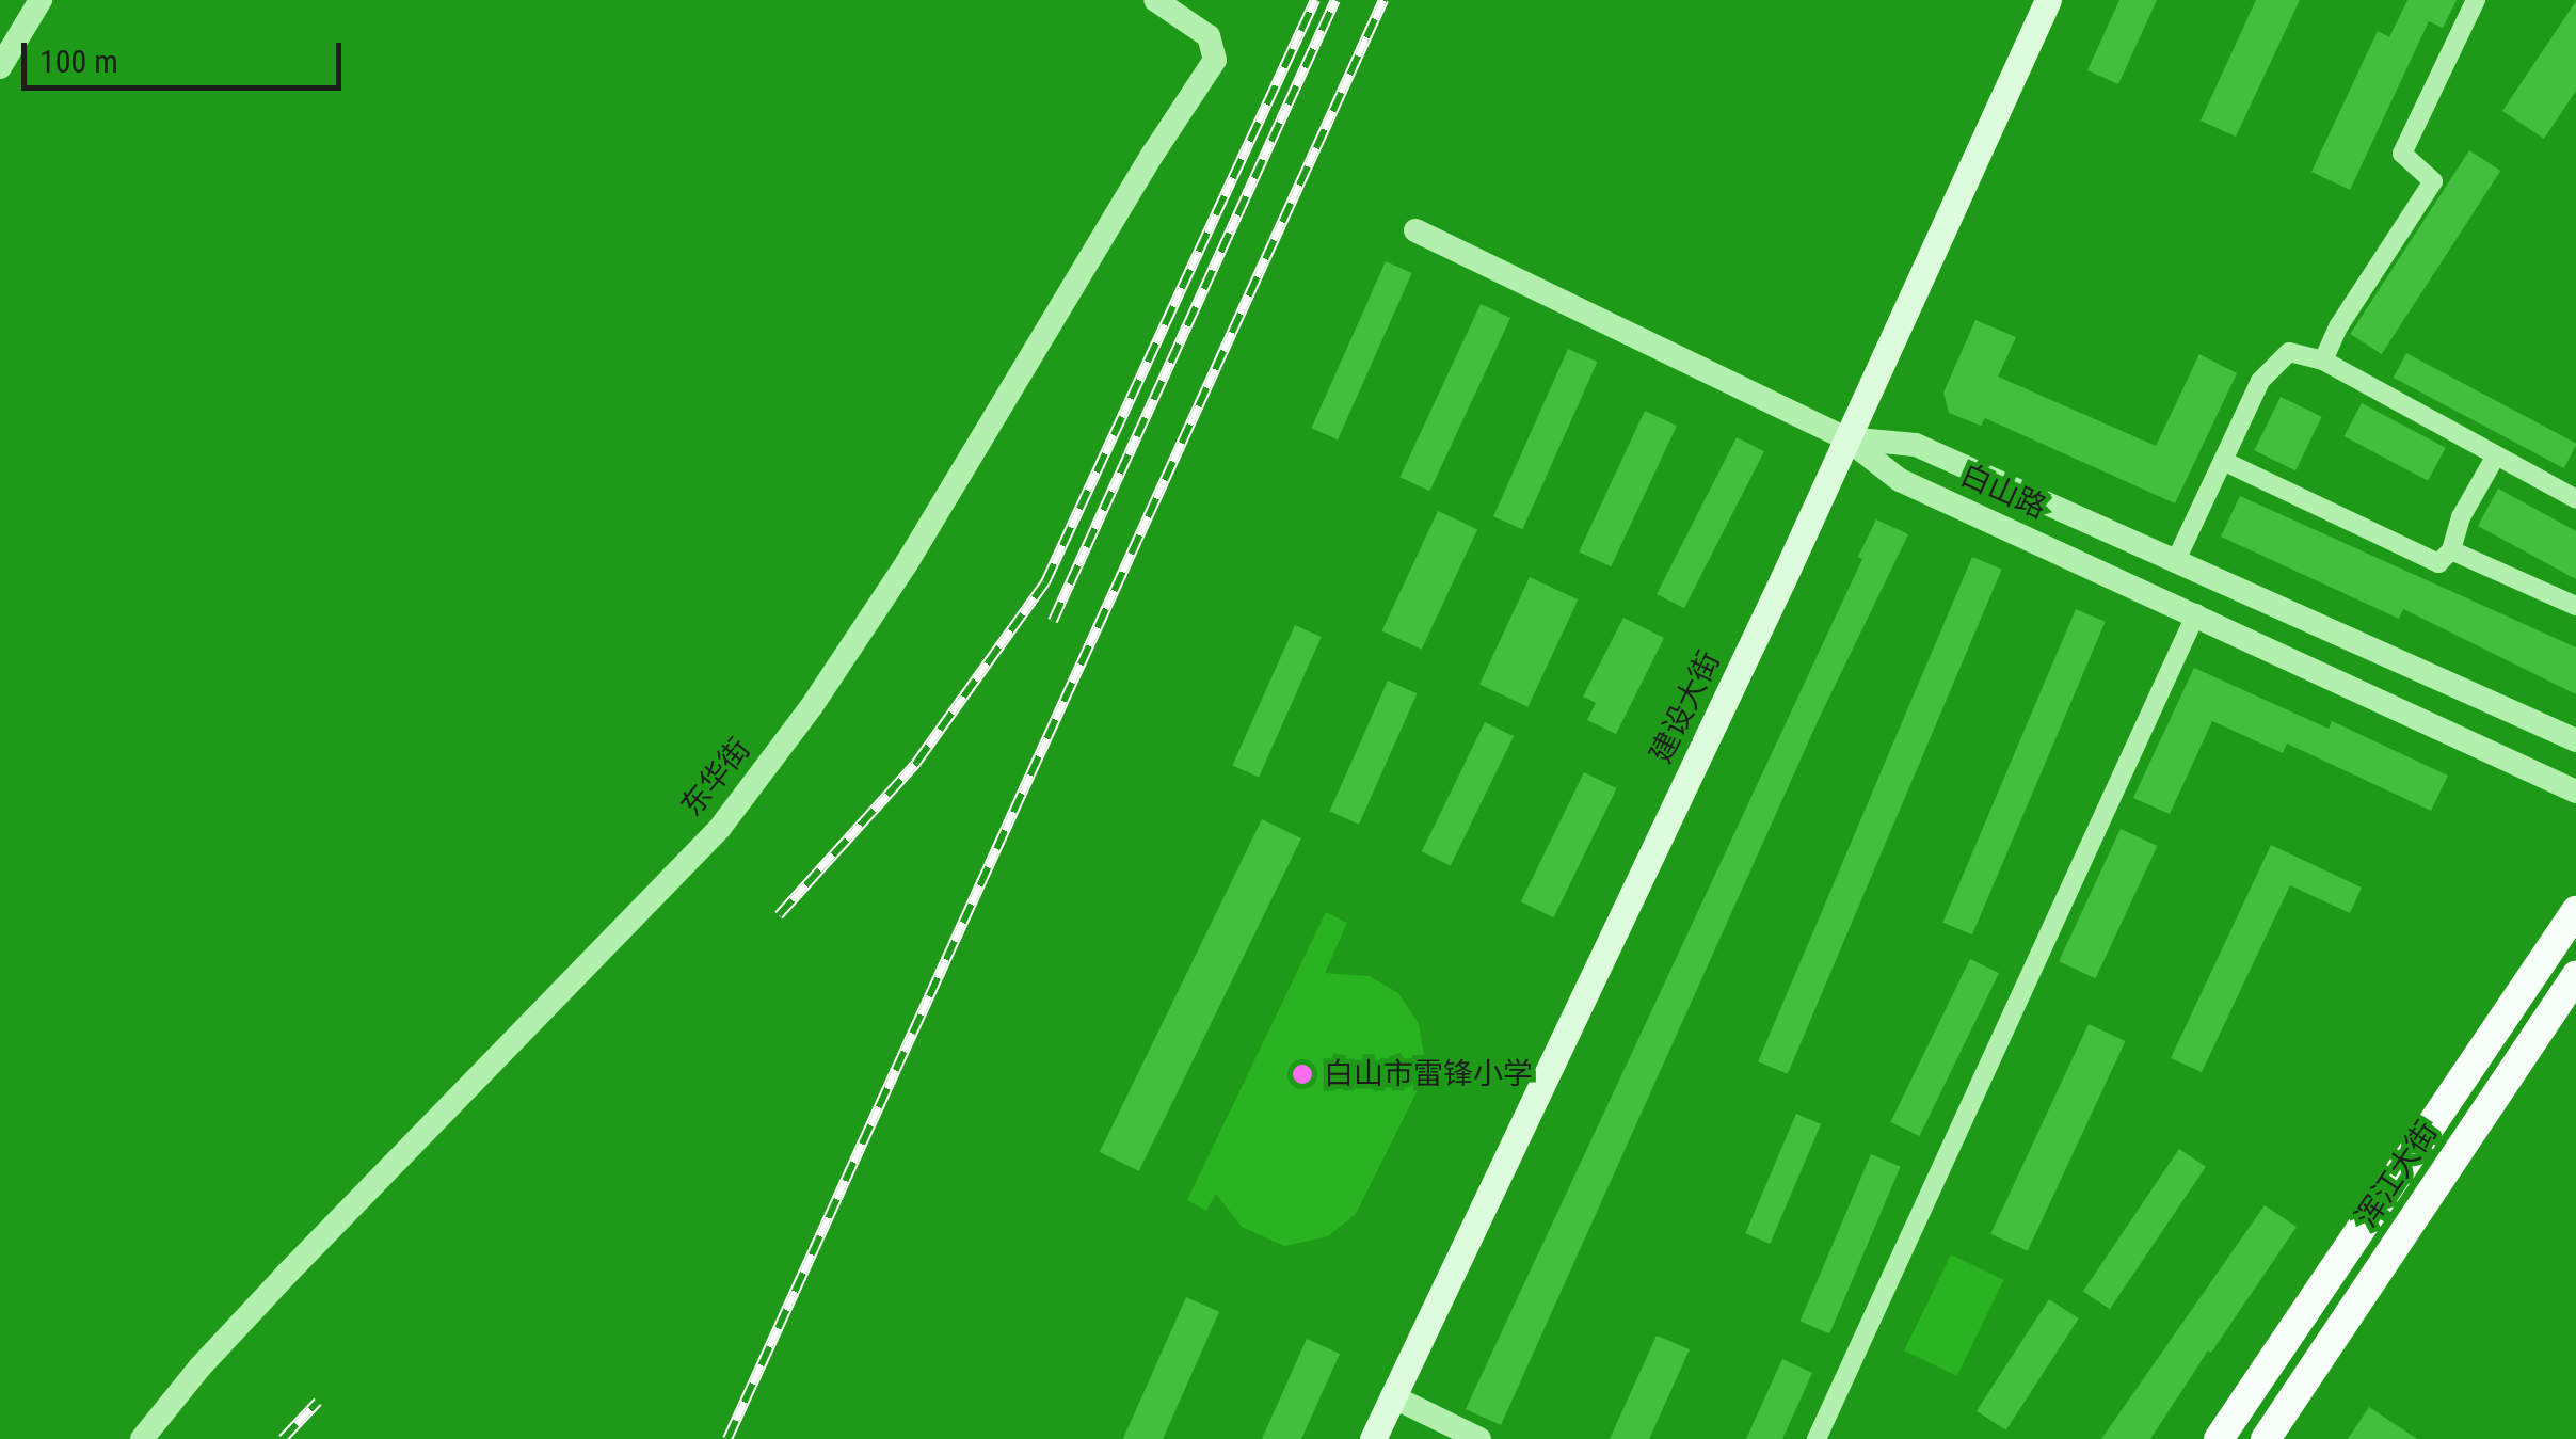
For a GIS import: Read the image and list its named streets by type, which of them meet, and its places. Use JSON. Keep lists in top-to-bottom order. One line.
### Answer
{"streets":{"main road":["建设大街","浑江大街"],"street":["白山路","东华街"]},"crossings":[["白山路","建设大街"]],"places":["白山市雷锋小学"],"scale_bar":"100 m"}
